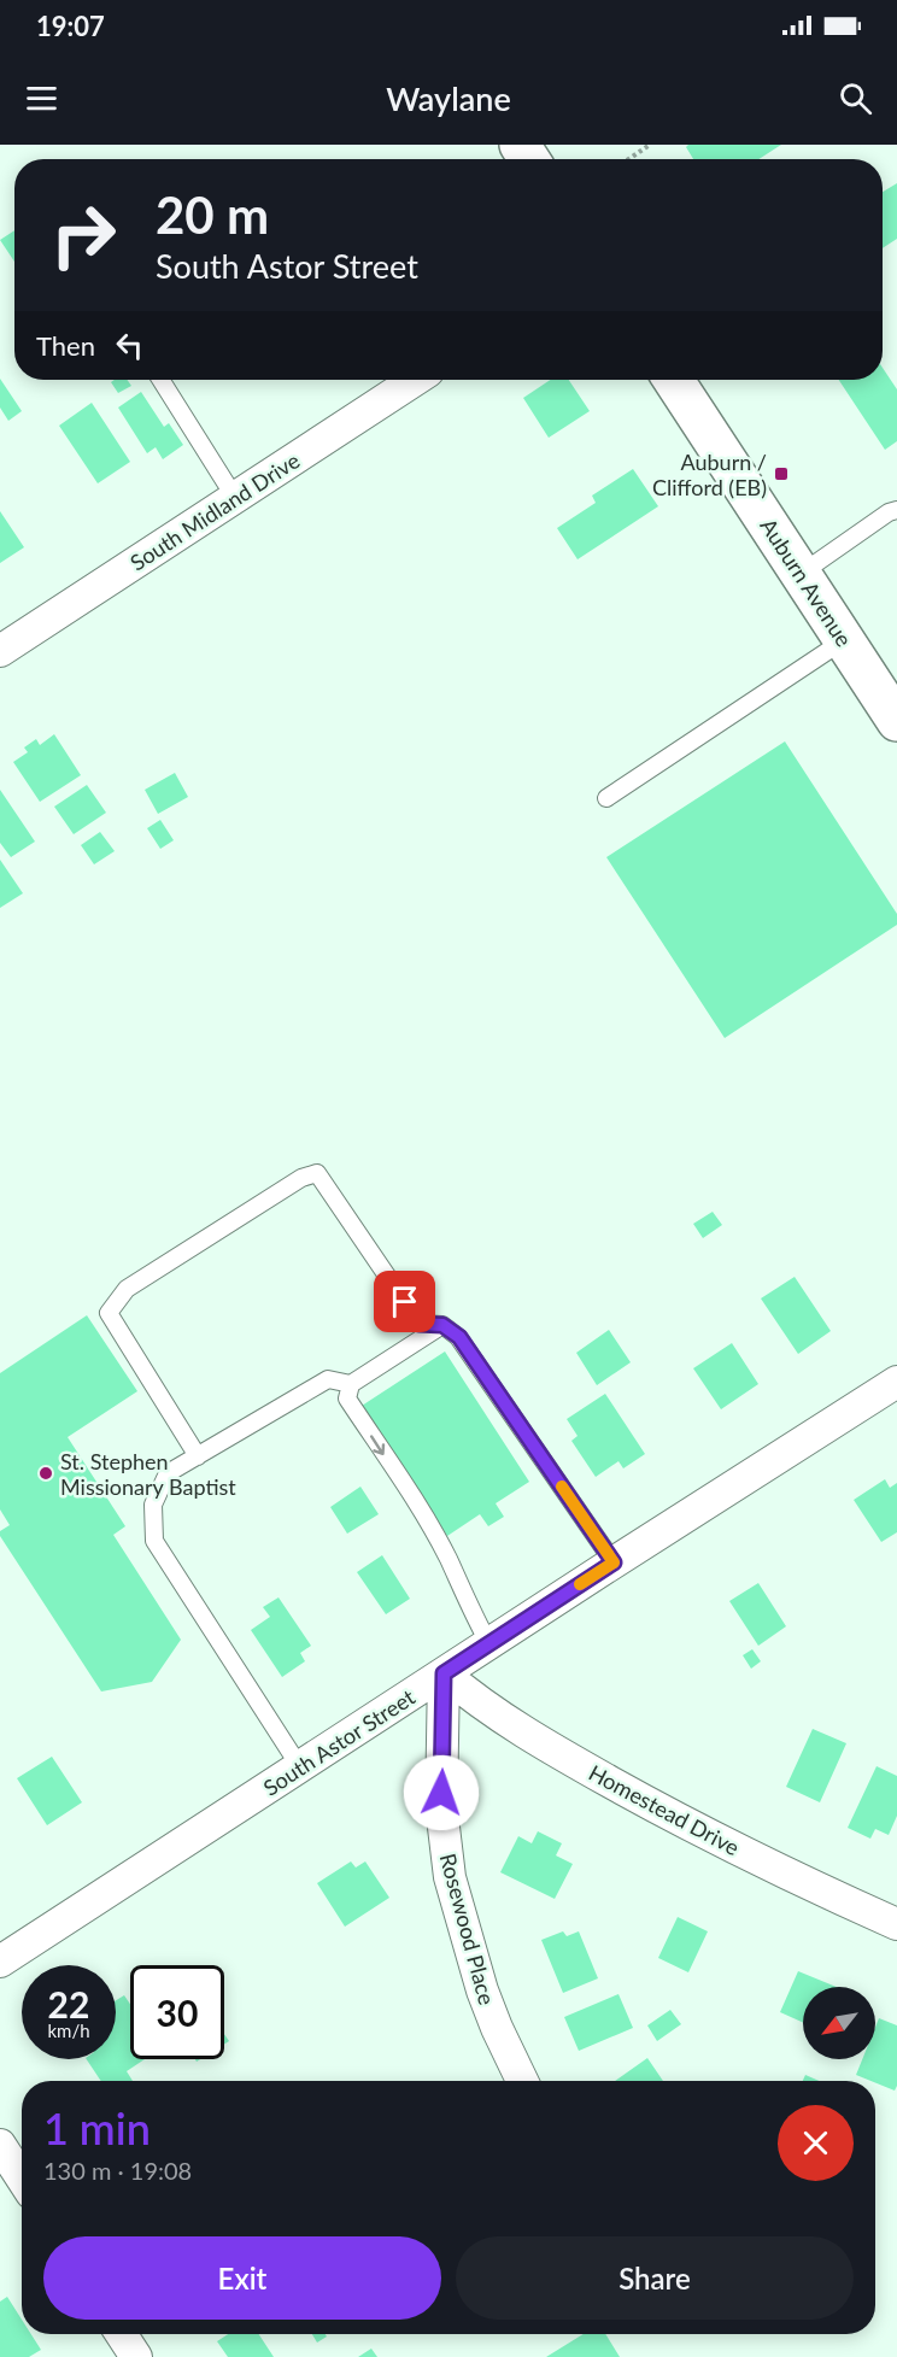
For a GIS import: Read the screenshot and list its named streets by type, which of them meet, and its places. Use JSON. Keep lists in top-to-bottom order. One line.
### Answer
{"streets":{"main road":["Auburn Avenue"],"street":["South Midland Drive","South Astor Street","Homestead Drive","Rosewood Place"]},"crossings":[["South Astor Street","Homestead Drive"],["South Astor Street","Rosewood Place"],["Homestead Drive","Rosewood Place"]],"places":{"transit":["Auburn / Clifford (EB)"],"other":["St. Stephen Missionary Baptist"]},"north":"bottom left","page":{"status":"19:07","header":"Waylane","turn":["20 m","South Astor Street"],"then":"Then","speed":"22 km/h","limit":"30","heading":["1 min","130 m · 19:08"],"buttons":["Exit","Share"]}}
